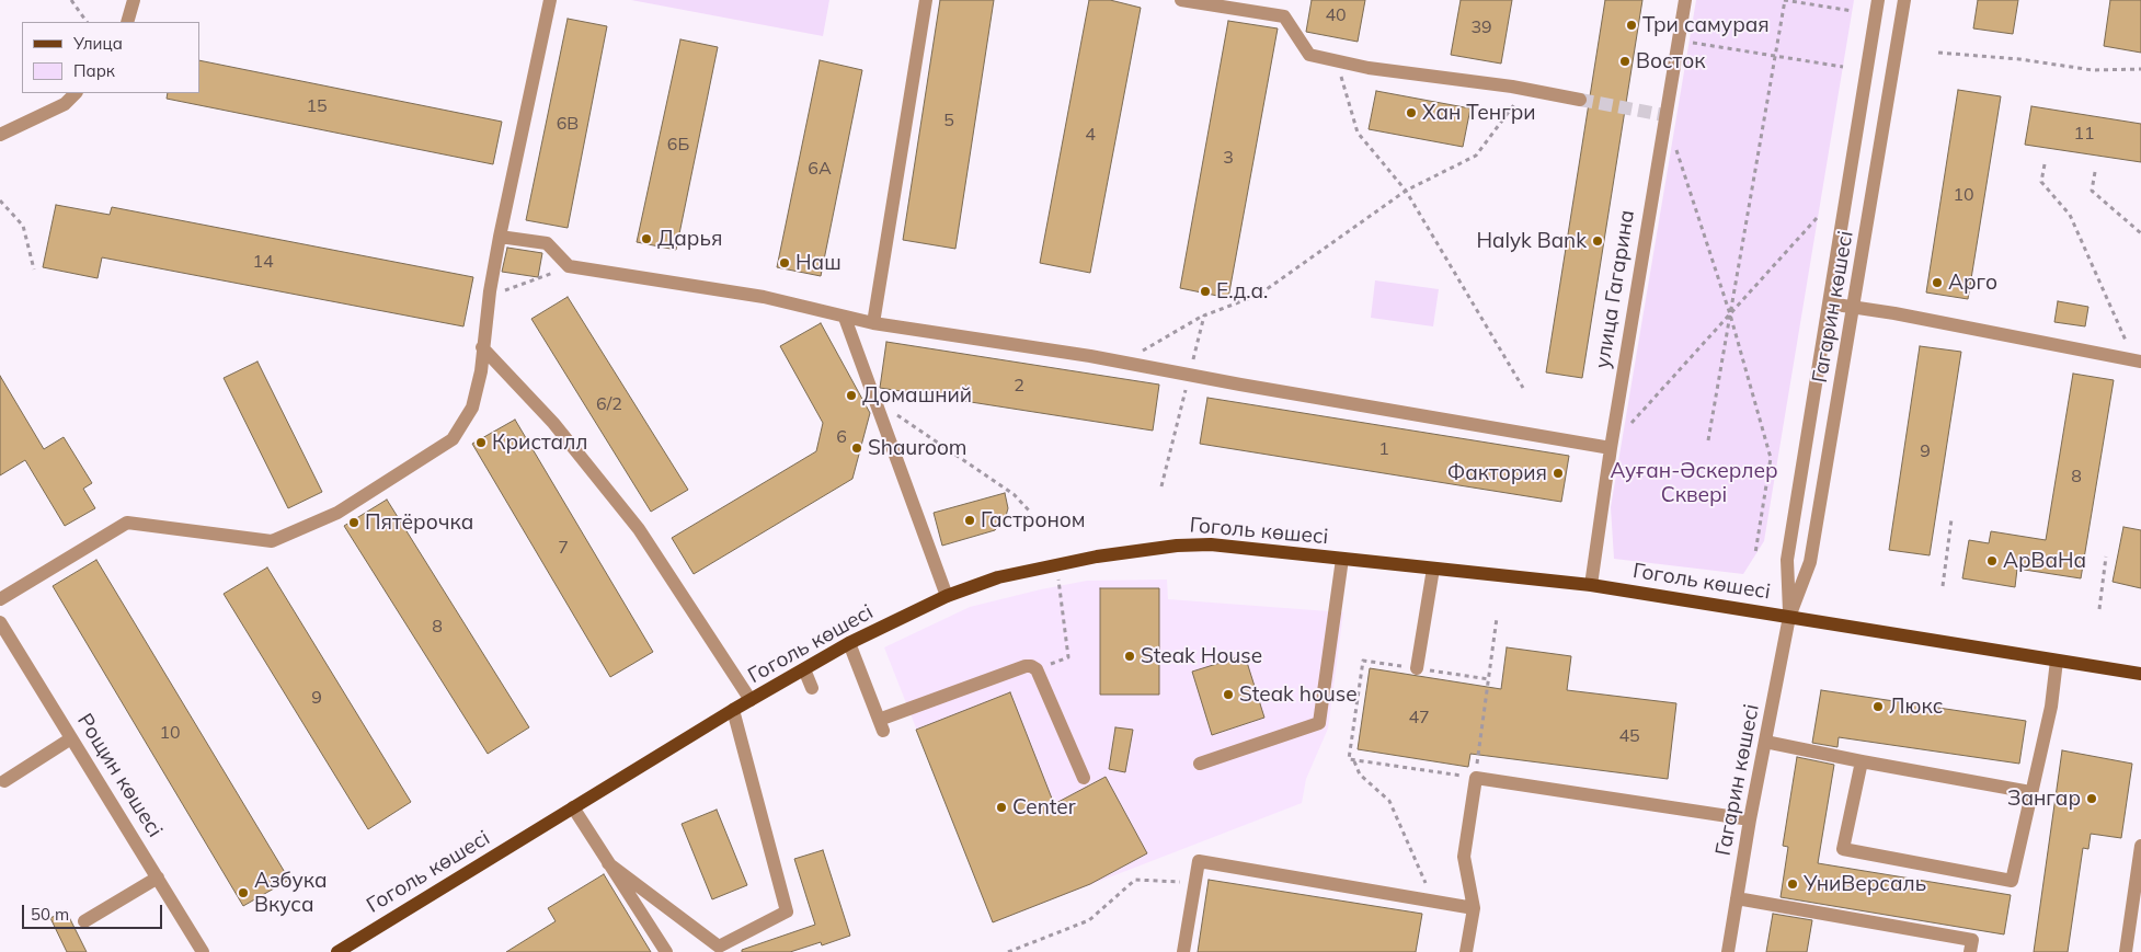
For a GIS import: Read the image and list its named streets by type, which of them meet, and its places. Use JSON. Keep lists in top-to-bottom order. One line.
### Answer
{"streets":{"main road":["Гоголь көшесі"],"street":["улица Гагарина","Гагарин көшесі","Рощин көшесі"]},"crossings":[["улица Гагарина","Гоголь көшесі"],["Гагарин көшесі","Гоголь көшесі"]],"parks":["Ауған-Әскерлер Сквері"],"places":["Три самурая","Восток","Хан Тенгри","Дарья","Halyk Bank","Наш","Арго","Е.д.а.","Домашний","Кристалл","Shauroom","Фактория","Гастроном","Пятёрочка","АрВаНа","Steak House","Steak house","Люкс","Зангар","Center","УниВерсаль","Азбука Вкуса"],"house_numbers":["40","39","15","5","6В","11","4","6Б","3","6А","10","14","2","6/2","6","1","9","8","7","8","9","47","10","45"],"legend":["Улица","Парк"],"scale_bar":"50 m"}
